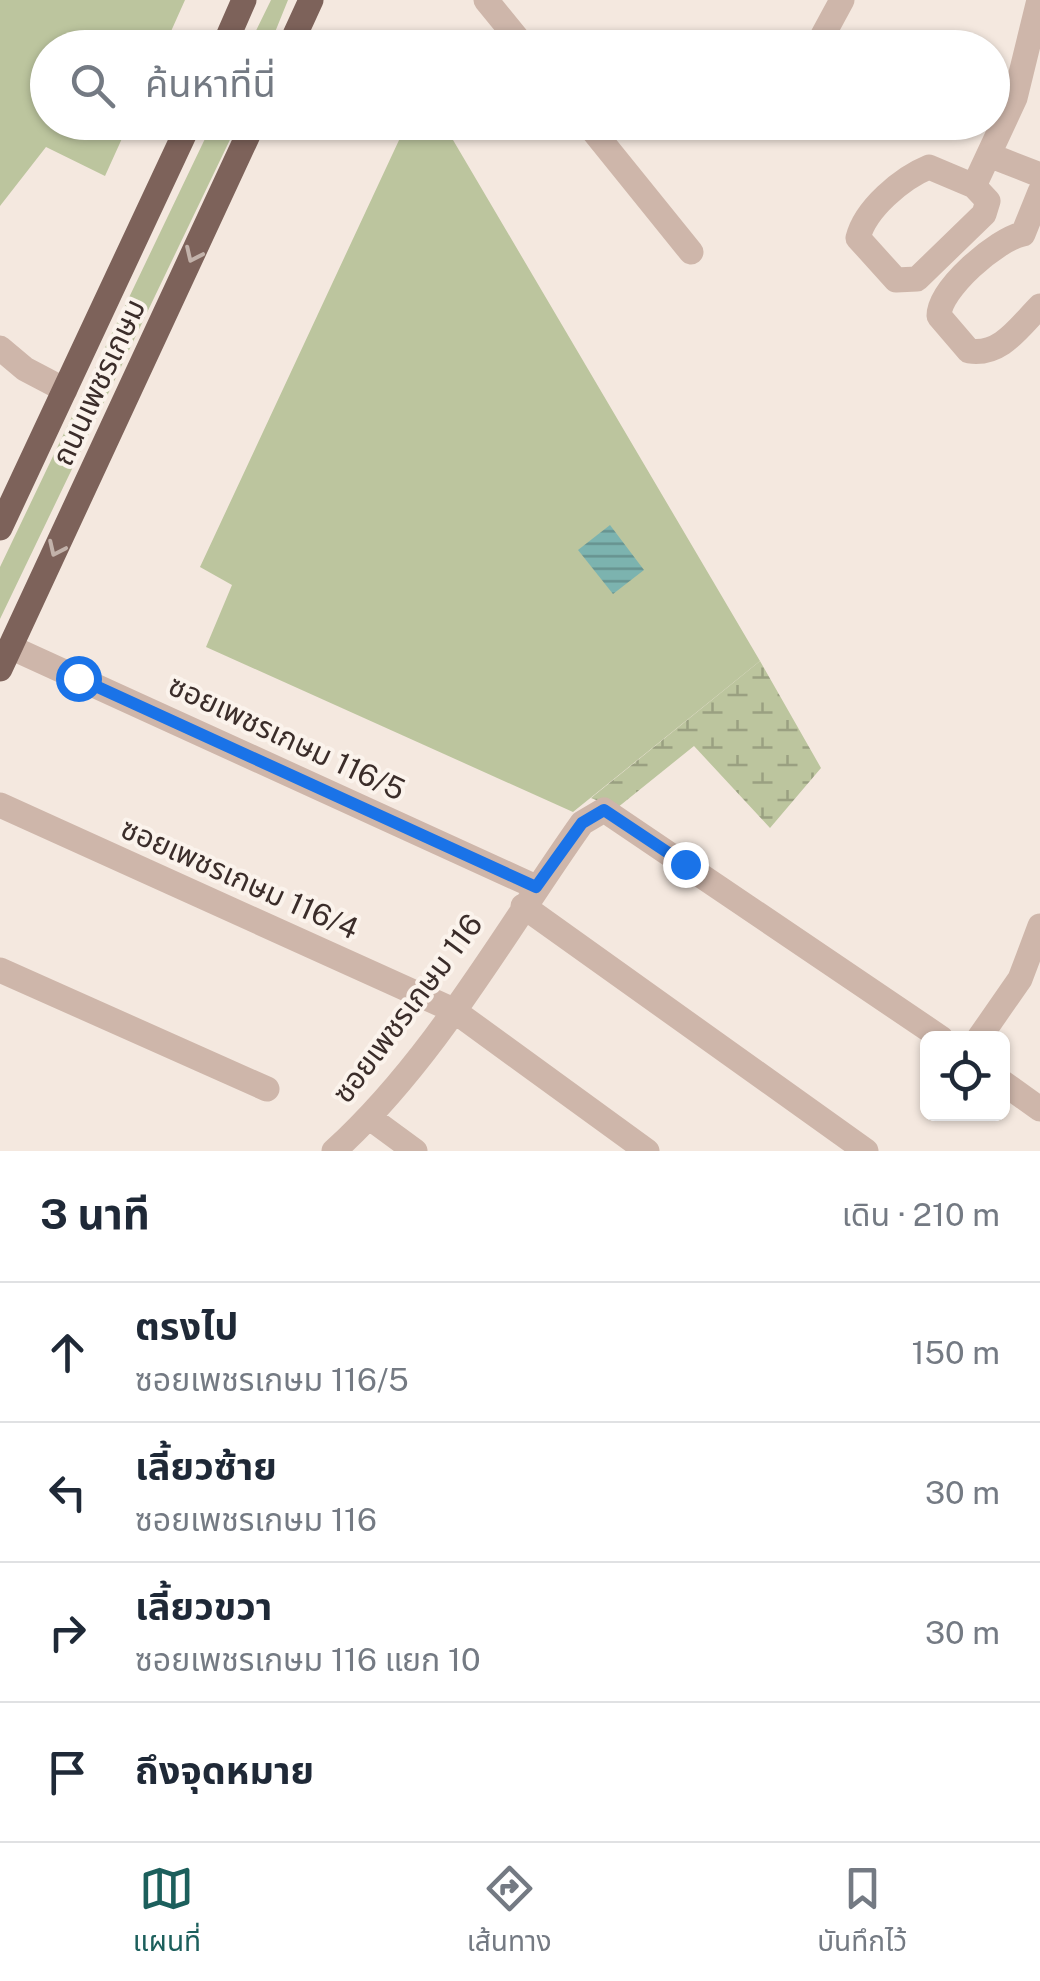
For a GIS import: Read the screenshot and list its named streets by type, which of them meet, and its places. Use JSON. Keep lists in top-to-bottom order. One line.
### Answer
{"streets":{"main road":["ถนนเพชรเกษม"],"street":["ซอยเพชรเกษม 116/5","ซอยเพชรเกษม 116/4","ซอยเพชรเกษม 116"]},"crossings":[["ถนนเพชรเกษม","ซอยเพชรเกษม 116/5"],["ซอยเพชรเกษม 116/5","ซอยเพชรเกษม 116"],["ซอยเพชรเกษม 116/4","ซอยเพชรเกษม 116"]],"page":{"search":"ค้นหาที่นี่","heading":["3 นาที","เดิน · 210 m"],"list":[["ตรงไป","ซอยเพชรเกษม 116/5","150 m"],["เลี้ยวซ้าย","ซอยเพชรเกษม 116","30 m"],["เลี้ยวขวา","ซอยเพชรเกษม 116 แยก 10","30 m"],"ถึงจุดหมาย"],"nav":["แผนที่","เส้นทาง","บันทึกไว้"]}}
